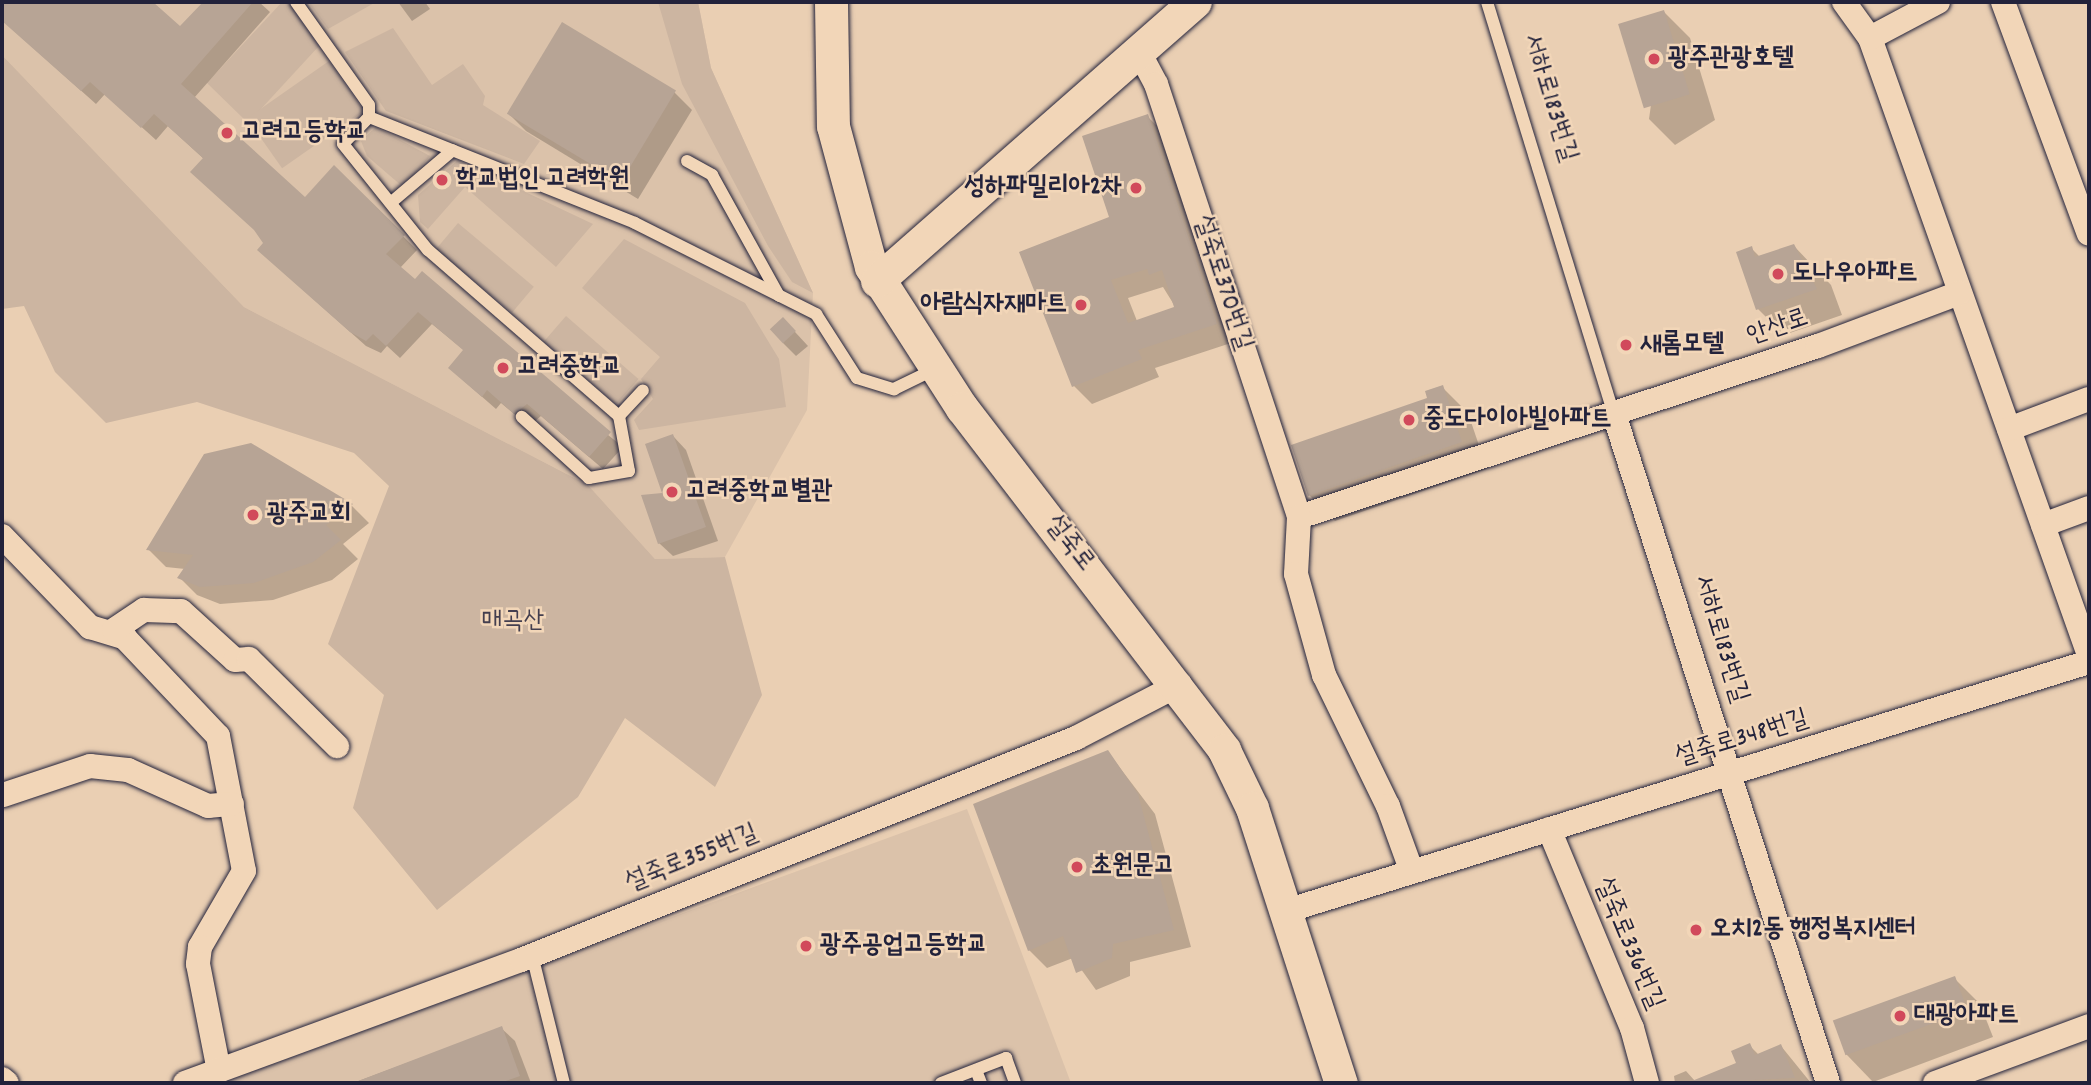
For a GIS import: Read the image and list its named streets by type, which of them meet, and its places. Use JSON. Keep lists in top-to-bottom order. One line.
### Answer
{"streets":{"main road":["설죽로"],"street":["서하로183번길","설죽로370번길","안산로","설죽로348번길","설죽로355번길","설죽로336번길"]},"crossings":[["서하로183번길","안산로"],["서하로183번길","설죽로348번길"],["설죽로","설죽로348번길"],["설죽로","설죽로355번길"],["설죽로348번길","설죽로336번길"]],"parks":["매곡산"],"places":["광주관광호텔","고려고등학교","학교법인 고려학원","성하파밀리아2차","도나우아파트","아람식자재마트","새롬모텔","고려중학교","중도다이아빌아파트","고려중학교별관","광주교회","초원문고","오치2동 행정복지센터","광주공업고등학교","대광아파트"]}
